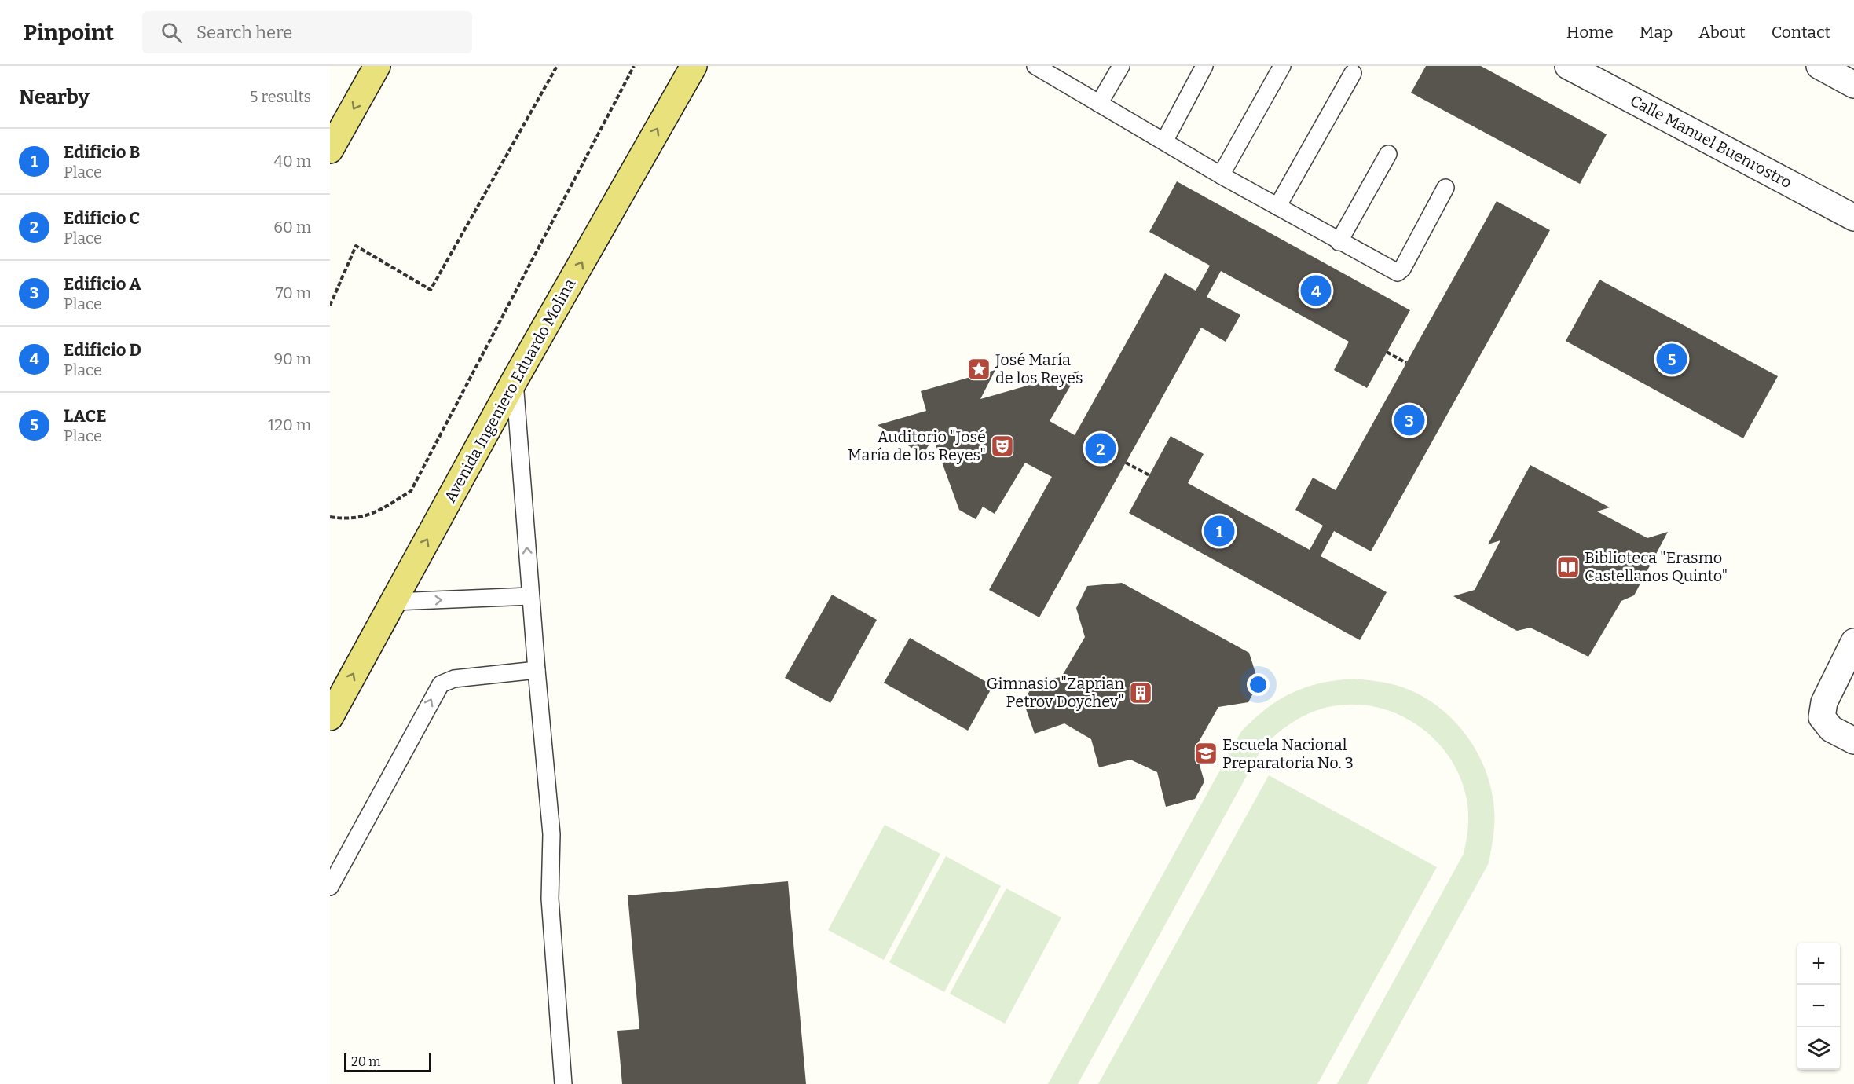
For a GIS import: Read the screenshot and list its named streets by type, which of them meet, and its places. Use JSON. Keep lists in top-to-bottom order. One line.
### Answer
{"streets":{"main road":["Avenida Ingeniero Eduardo Molina"],"street":["Calle Manuel Buenrostro"]},"one_way":["Avenida Ingeniero Eduardo Molina"],"places":{"place":["José María de los Reyes"],"theatre":["Auditorio \"José María de los Reyes\""],"library":["Biblioteca \"Erasmo Castellanos Quinto\""],"building":["Gimnasio \"Zaprian Petrov Doychev\""],"school or university":["Escuela Nacional Preparatoria No. 3"]},"scale_bar":"20 m","page":{"header":"Pinpoint","search":"Search here","nav":["Home","Map","About","Contact"],"heading":["Nearby","5 results"],"list":[{"mark":"1","name":"Edificio B","note":"Place","value":"40 m"},{"mark":"2","name":"Edificio C","note":"Place","value":"60 m"},{"mark":"3","name":"Edificio A","note":"Place","value":"70 m"},{"mark":"4","name":"Edificio D","note":"Place","value":"90 m"},{"mark":"5","name":"LACE","note":"Place","value":"120 m"}],"pins":["4","5","3","2","1"],"map_buttons":["+","−"],"scale":"20 m"}}
